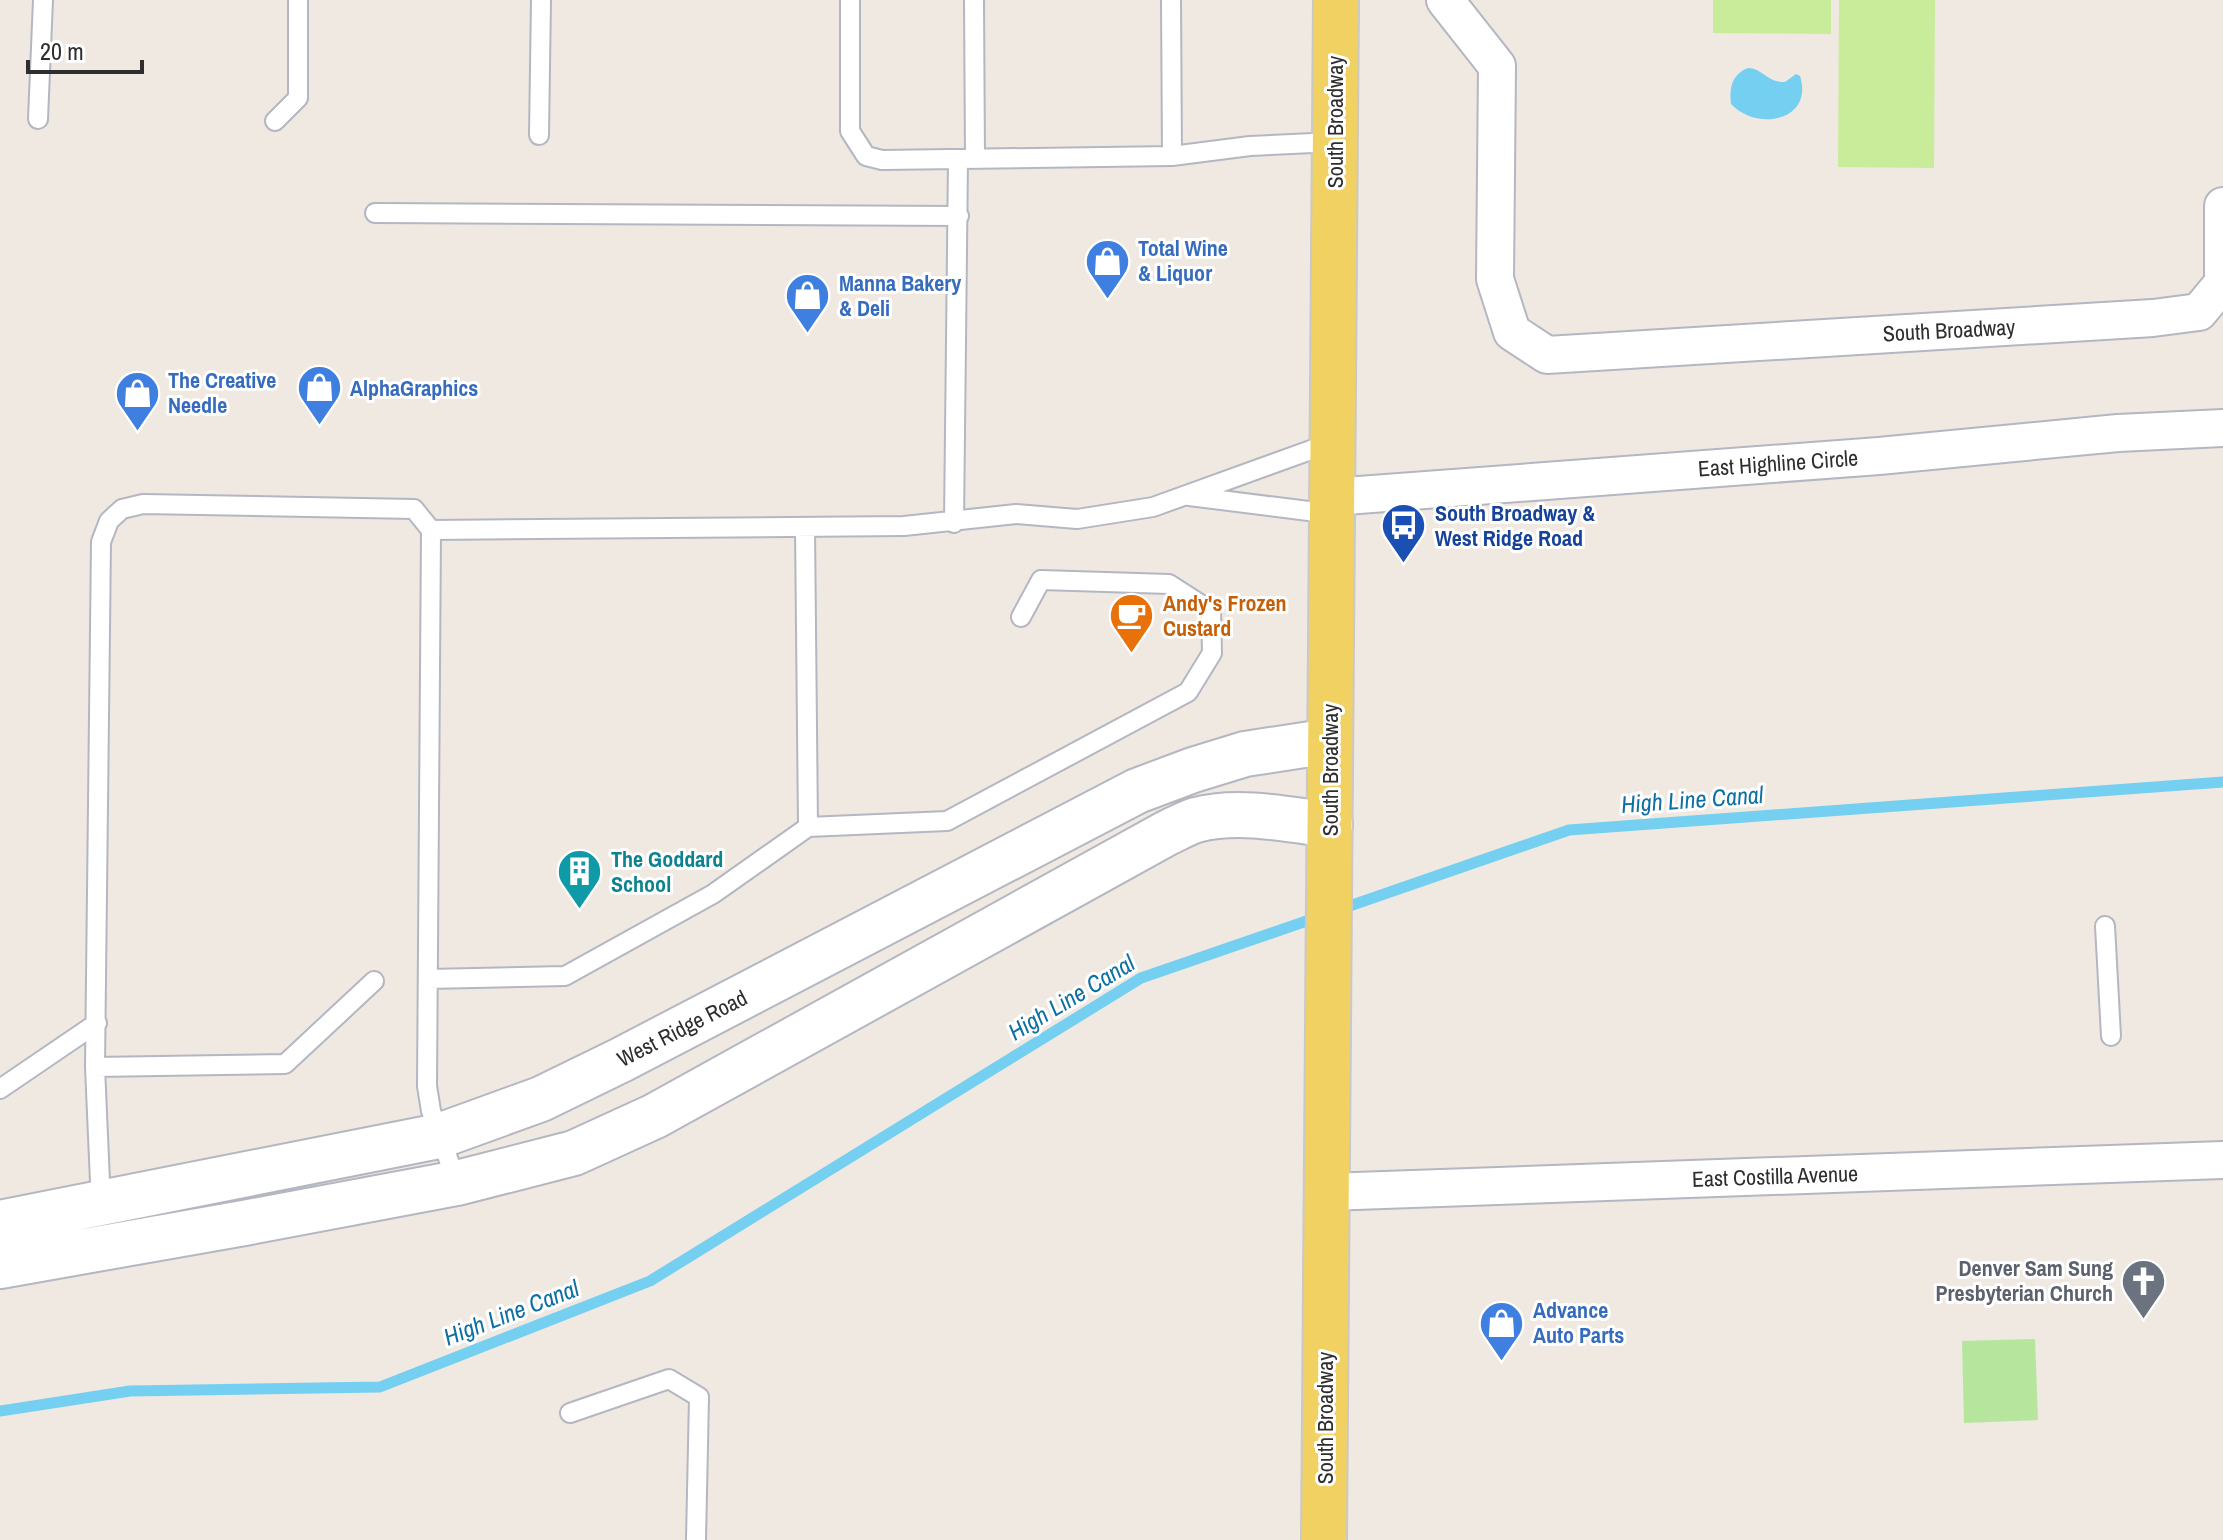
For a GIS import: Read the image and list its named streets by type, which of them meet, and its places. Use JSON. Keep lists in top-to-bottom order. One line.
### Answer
{"streets":{"main road":["South Broadway"],"street":["East Highline Circle","West Ridge Road","East Costilla Avenue"]},"crossings":[["South Broadway","East Highline Circle"],["South Broadway","West Ridge Road"],["South Broadway","East Costilla Avenue"]],"water":["High Line Canal"],"places":{"shop":["Total Wine & Liquor","Manna Bakery & Deli","AlphaGraphics","The Creative Needle","Advance Auto Parts"],"bus stop":["South Broadway & West Ridge Road"],"cafe":["Andy's Frozen Custard"],"building":["The Goddard School"],"church":["Denver Sam Sung Presbyterian Church"]},"scale_bar":"20 m"}
